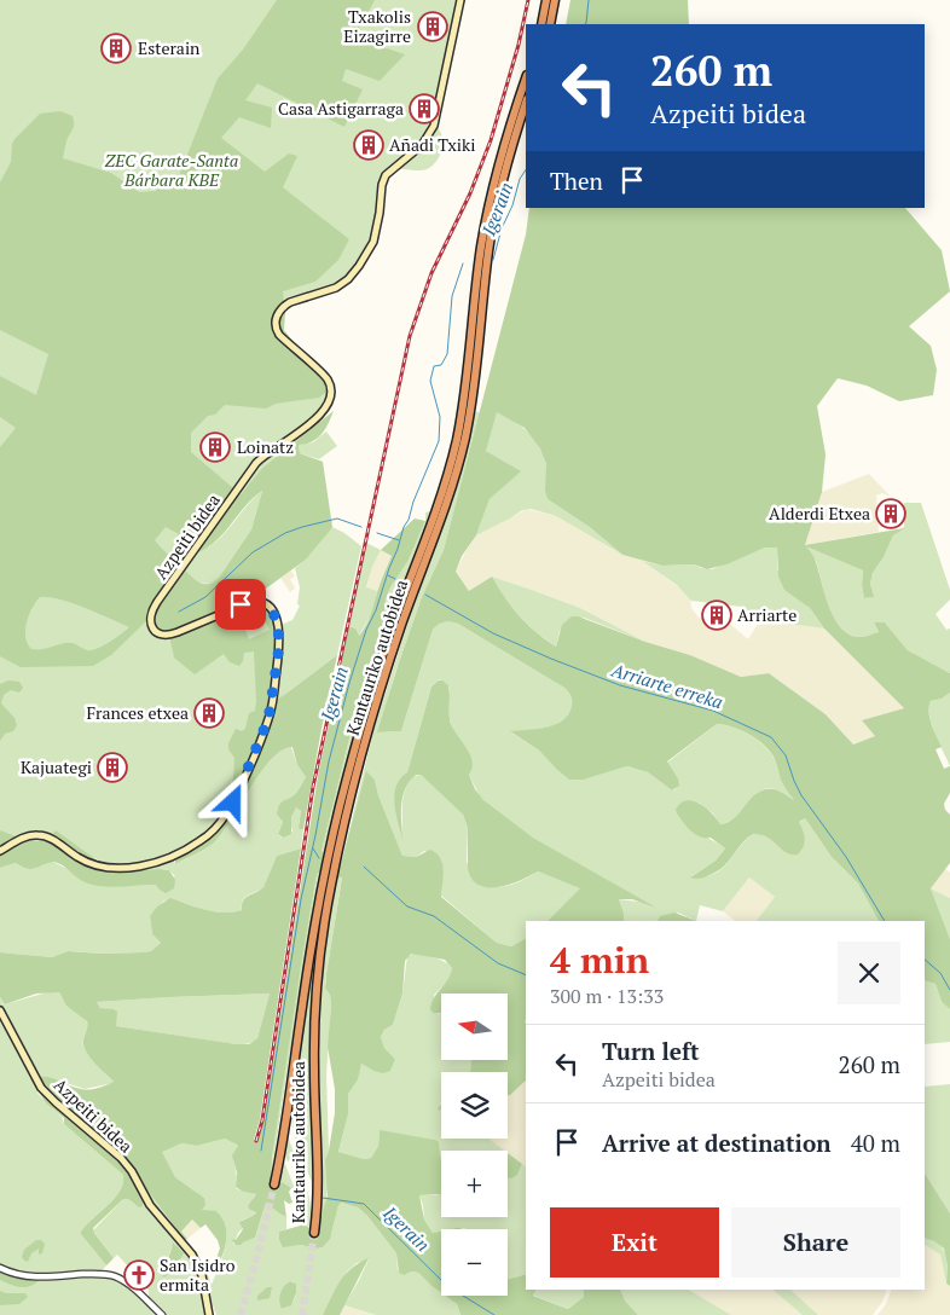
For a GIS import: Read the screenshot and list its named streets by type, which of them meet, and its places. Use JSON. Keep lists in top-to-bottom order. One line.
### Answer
{"streets":{"highway":["Kantauriko autobidea"],"main road":["Azpeiti bidea"]},"water":["Igerain","Arriarte erreka"],"parks":["ZEC Garate-Santa Bárbara KBE"],"places":{"building":["Txakolis Eizagirre","Esterain","Casa Astigarraga","Añadi Txiki","Loinatz","Alderdi Etxea","Arriarte","Frances etxea","Kajuategi"],"church":["San Isidro ermita"]},"north":"left","page":{"turn":["260 m","Azpeiti bidea"],"then":"Then","heading":["4 min","300 m · 13:33"],"map_buttons":["+","−"],"list":[{"name":"Turn left","note":"Azpeiti bidea","value":"260 m"},{"name":"Arrive at destination","value":"40 m"}],"buttons":["Exit","Share"]}}
